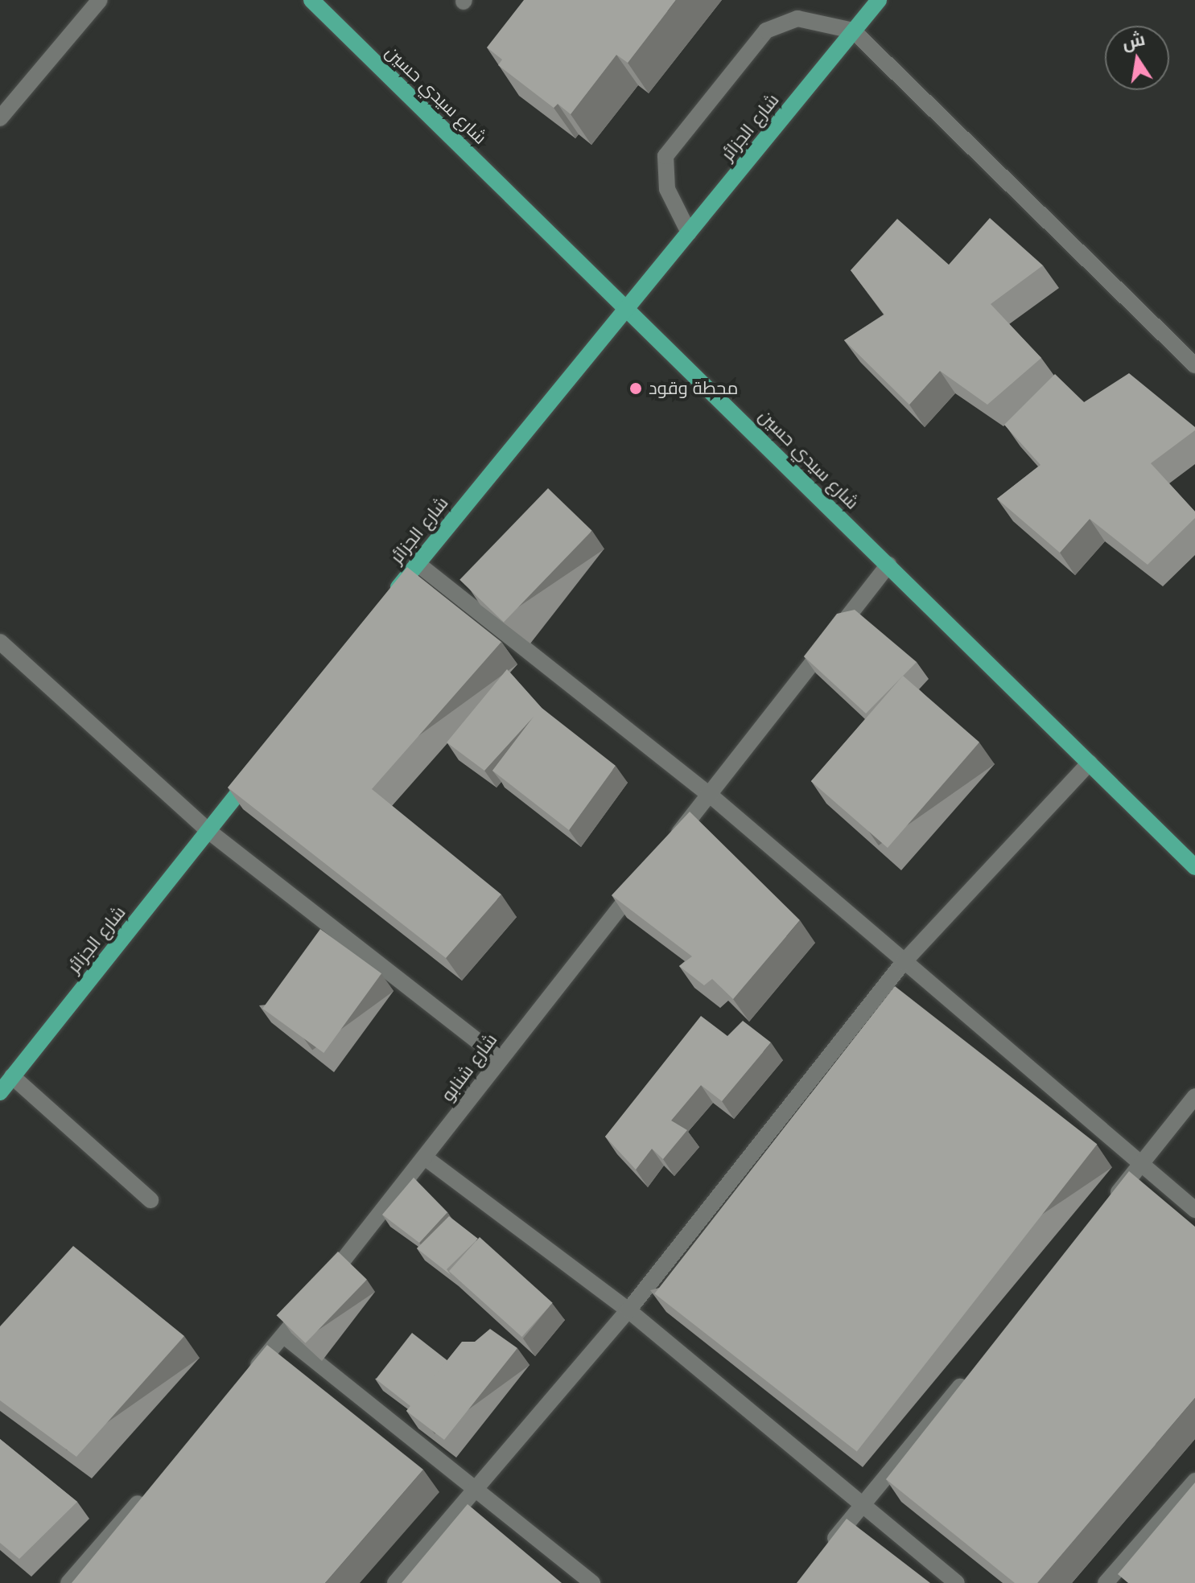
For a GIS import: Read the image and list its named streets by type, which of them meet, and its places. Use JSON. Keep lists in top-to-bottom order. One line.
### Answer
{"streets":{"main road":["شارع سيدي حسين","شارع الجزائر"],"street":["شارع شنابو"]},"crossings":[["شارع سيدي حسين","شارع الجزائر"]],"places":["محطة وقود"],"north":"top"}
